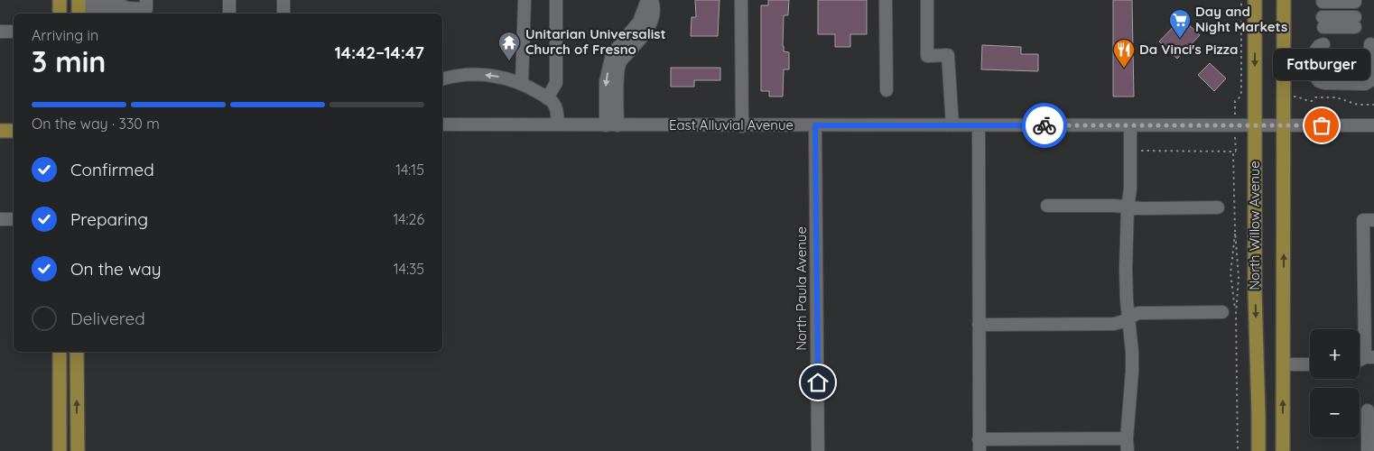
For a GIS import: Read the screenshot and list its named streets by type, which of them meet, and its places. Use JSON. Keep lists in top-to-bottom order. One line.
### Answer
{"streets":{"main road":["North Willow Avenue"],"street":["East Alluvial Avenue","North Paula Avenue"]},"crossings":[["East Alluvial Avenue","North Willow Avenue"],["East Alluvial Avenue","North Paula Avenue"]],"places":{"supermarket":["Day and Night Markets"],"temple":["Unitarian Universalist Church of Fresno"],"restaurant":["Da Vinci's Pizza"],"other":["Fatburger"]},"page":{"heading":["3 min","Arriving in","14:42–14:47"],"bubble":"Fatburger","bar":"On the way · 330 m","list":[["Confirmed","14:15"],["Preparing","14:26"],["On the way","14:35"],"Delivered"],"map_buttons":["+","−"]}}
